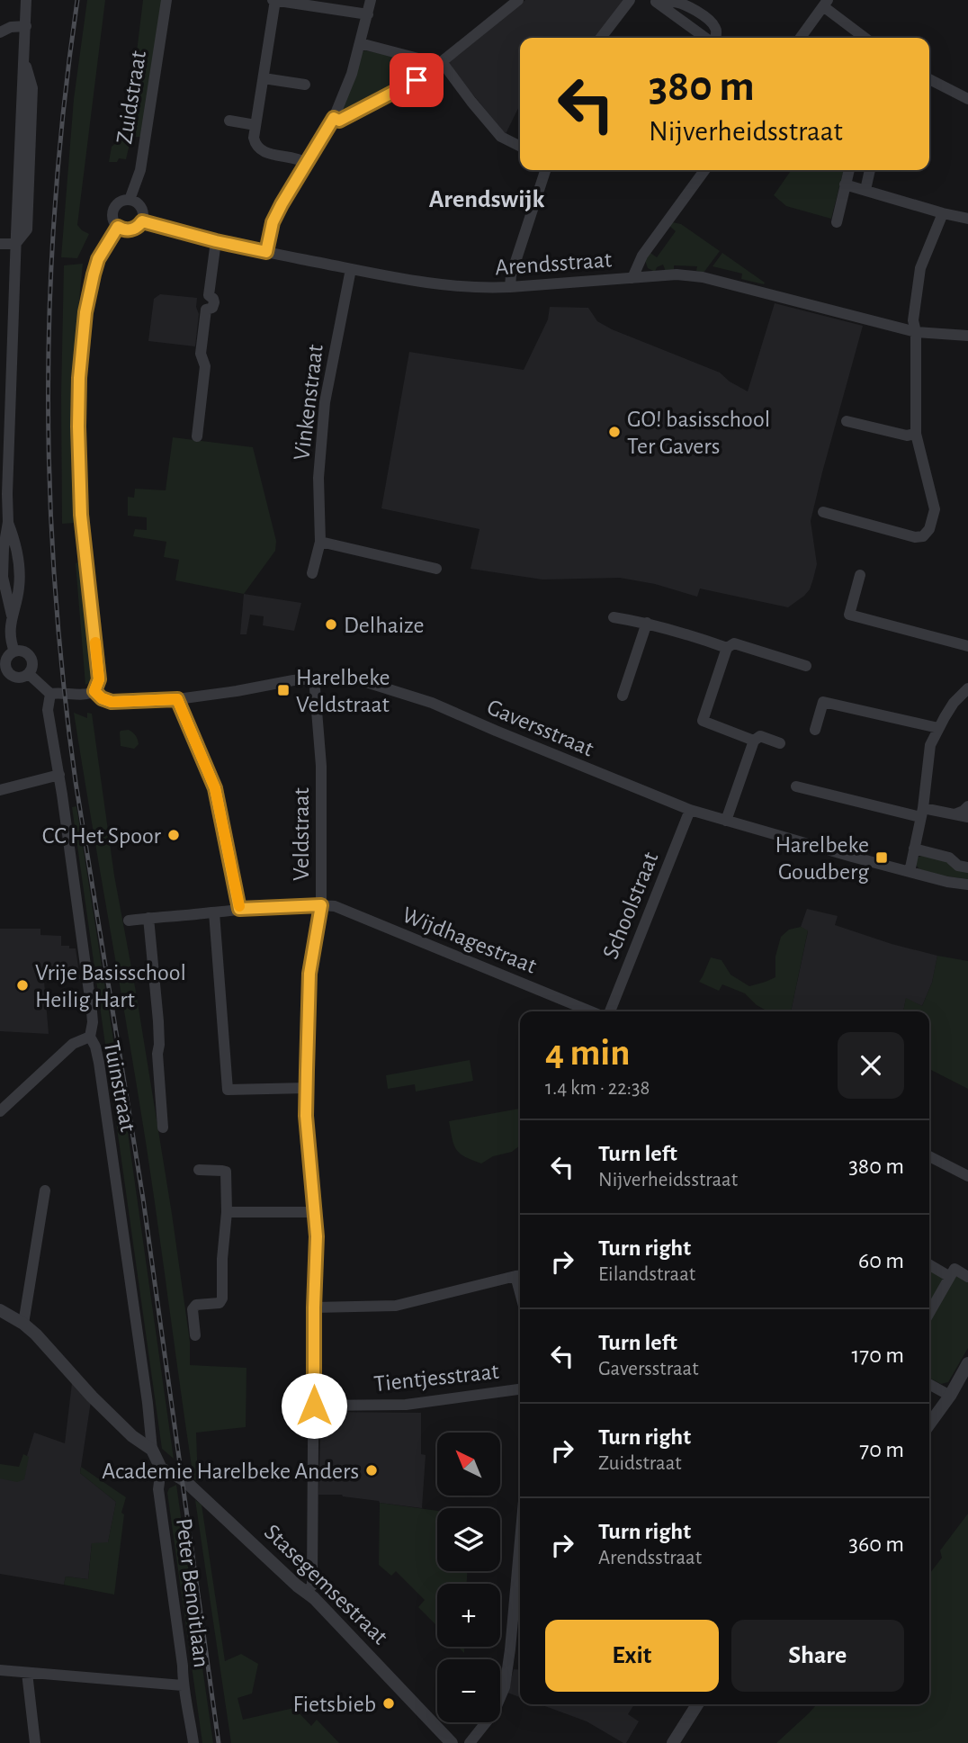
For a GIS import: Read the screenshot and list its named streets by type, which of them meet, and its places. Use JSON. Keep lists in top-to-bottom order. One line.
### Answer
{"streets":{"street":["Zuidstraat","Arendsstraat","Vinkenstraat","Gaversstraat","Veldstraat","Schoolstraat","Wijdhagestraat","Tuinstraat","Tientjesstraat","Stasegemsestraat","Peter Benoitlaan"]},"crossings":[["Zuidstraat","Arendsstraat"],["Zuidstraat","Gaversstraat"],["Arendsstraat","Vinkenstraat"],["Gaversstraat","Veldstraat"],["Gaversstraat","Schoolstraat"],["Veldstraat","Wijdhagestraat"],["Veldstraat","Tientjesstraat"],["Veldstraat","Stasegemsestraat"],["Tuinstraat","Peter Benoitlaan"],["Stasegemsestraat","Peter Benoitlaan"]],"districts":["Arendswijk"],"places":{"other":["GO! basisschool Ter Gavers","Delhaize","CC Het Spoor","Vrije Basisschool Heilig Hart","Academie Harelbeke Anders","Fietsbieb"],"transit":["Harelbeke Veldstraat","Harelbeke Goudberg"]},"north":"top left","page":{"turn":["380 m","Nijverheidsstraat"],"heading":["4 min","1.4 km · 22:38"],"list":[{"name":"Turn left","note":"Nijverheidsstraat","value":"380 m"},{"name":"Turn right","note":"Eilandstraat","value":"60 m"},{"name":"Turn left","note":"Gaversstraat","value":"170 m"},{"name":"Turn right","note":"Zuidstraat","value":"70 m"},{"name":"Turn right","note":"Arendsstraat","value":"360 m"}],"map_buttons":["+","−"],"buttons":["Exit","Share"]}}
